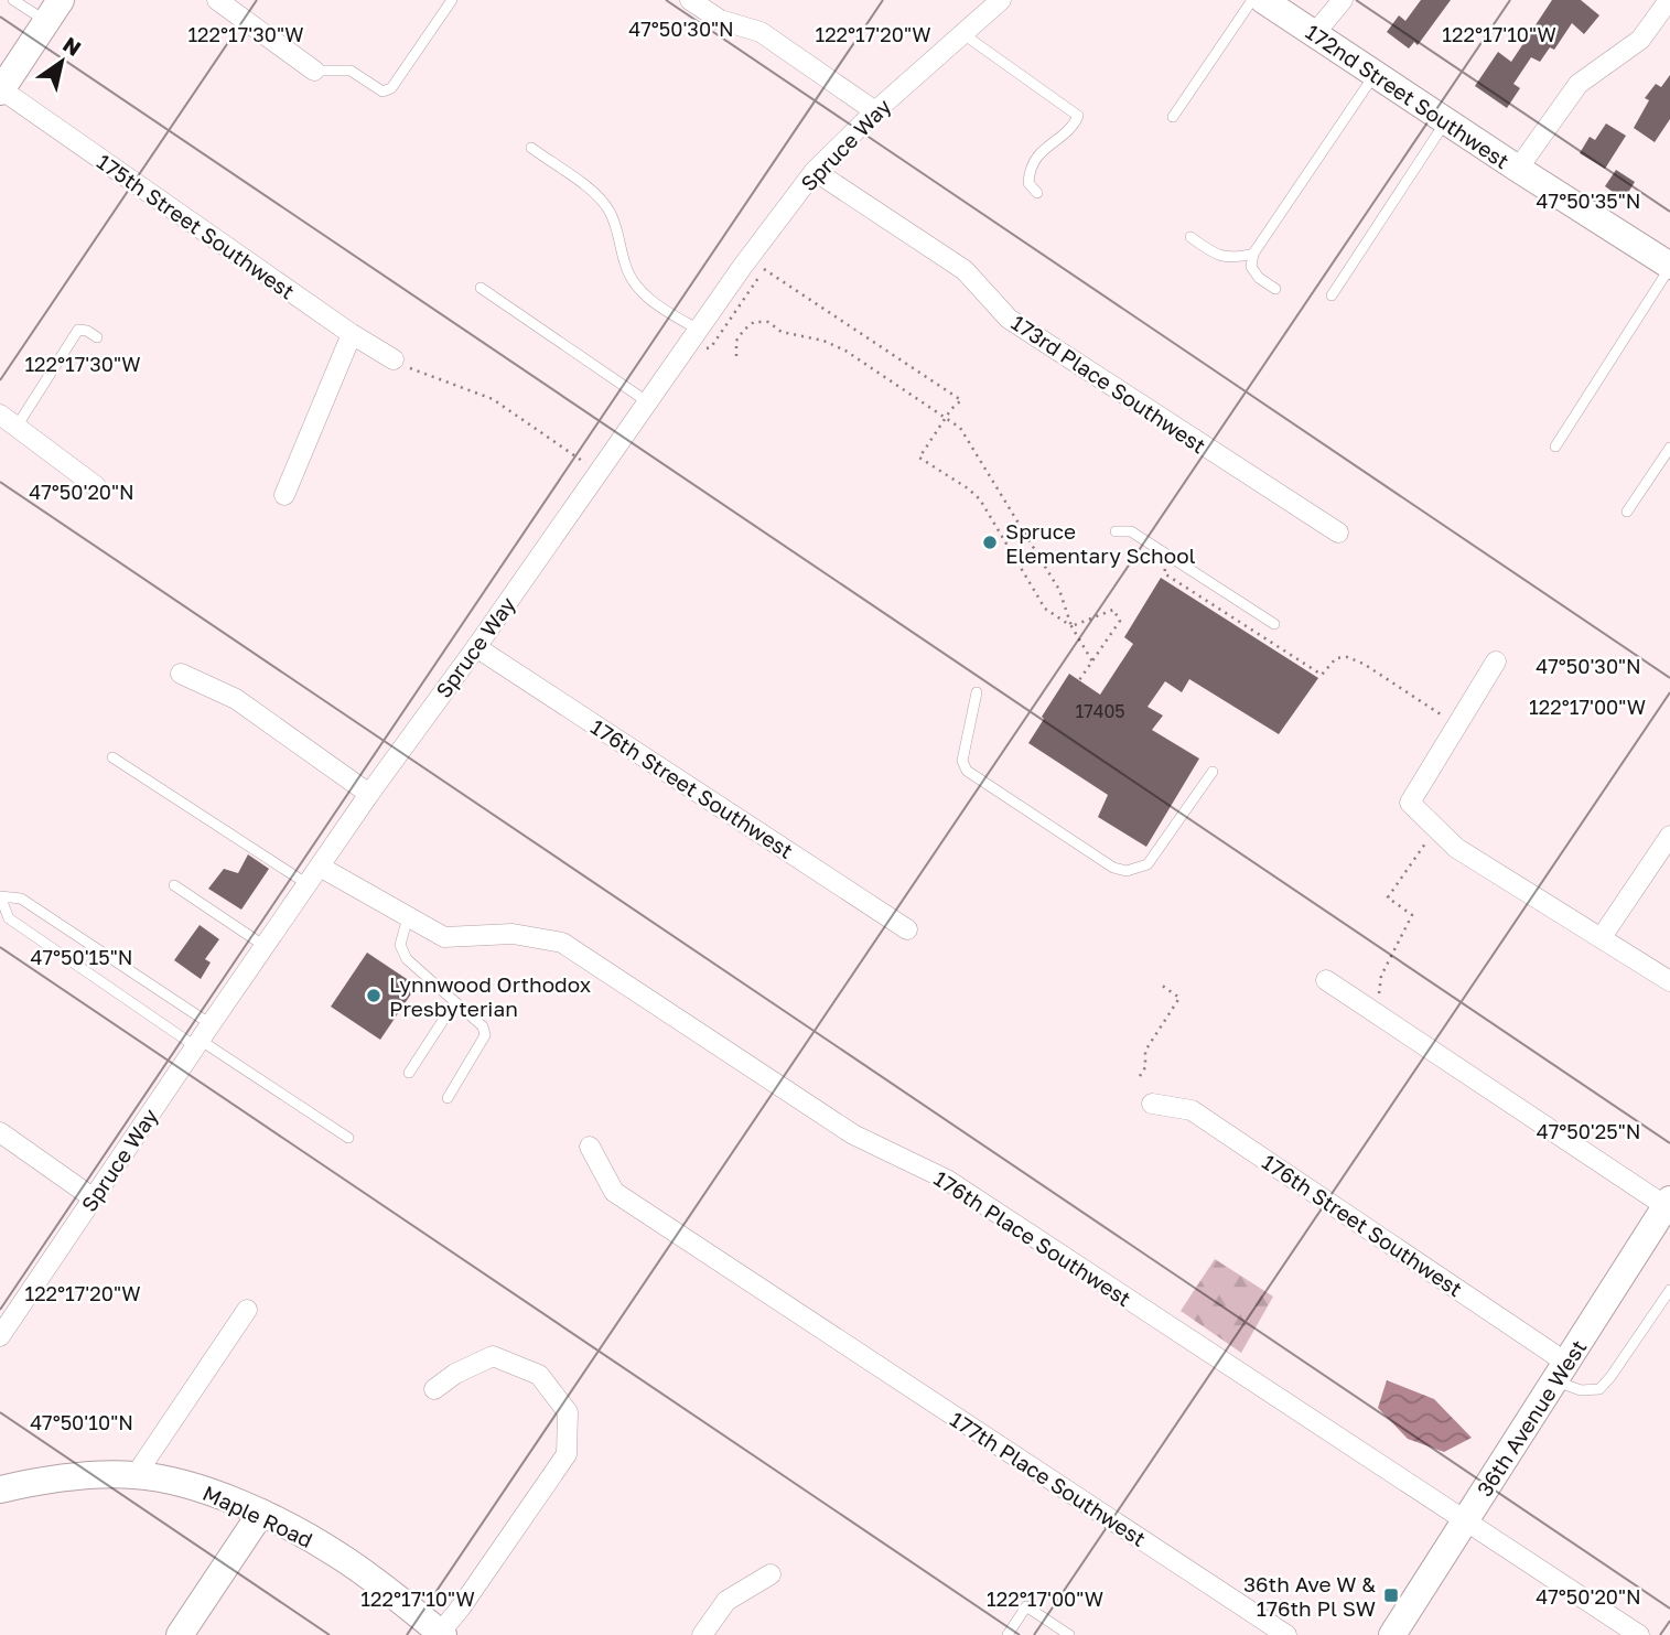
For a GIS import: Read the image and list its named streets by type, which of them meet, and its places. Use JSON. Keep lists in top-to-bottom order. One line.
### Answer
{"streets":{"street":["172nd Street Southwest","Spruce Way","175th Street Southwest","173rd Place Southwest","176th Street Southwest","176th Place Southwest","36th Avenue West","177th Place Southwest","Maple Road"]},"crossings":[["Spruce Way","173rd Place Southwest"],["Spruce Way","176th Street Southwest"],["Spruce Way","176th Place Southwest"],["176th Street Southwest","36th Avenue West"],["176th Place Southwest","36th Avenue West"]],"places":{"other":["Spruce Elementary School","Lynnwood Orthodox Presbyterian"],"transit":["36th Ave W & 176th Pl SW"]},"house_numbers":["17405"],"north":"top right","coordinates":["47°50'30\"N","122°17'30\"W","122°17'20\"W","122°17'10\"W","47°50'35\"N","47°50'20\"N","122°17'00\"W","47°50'15\"N","47°50'25\"N","47°50'10\"N"]}
